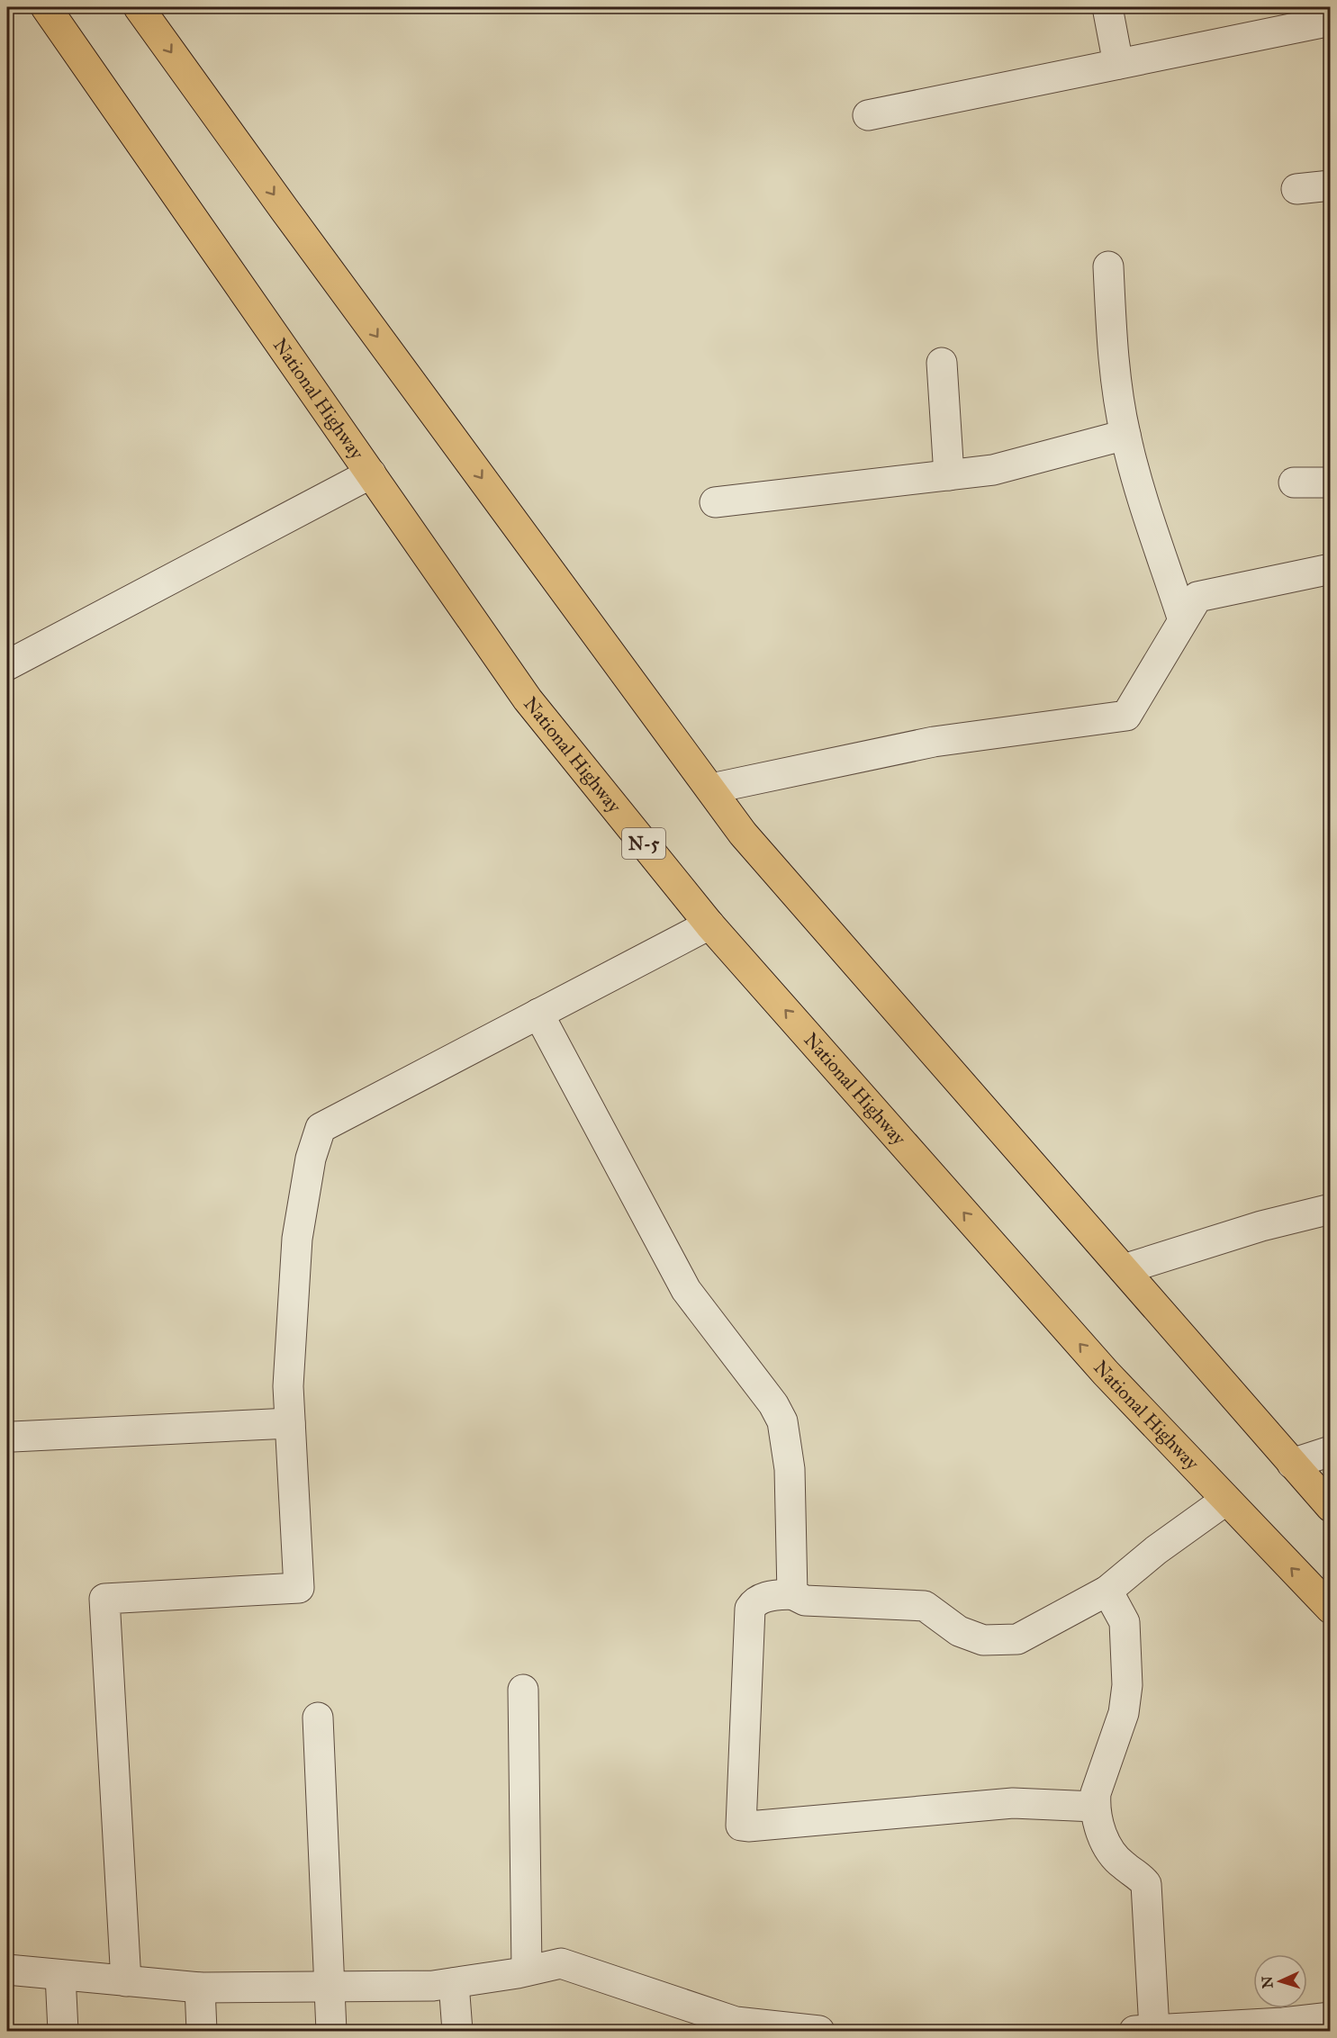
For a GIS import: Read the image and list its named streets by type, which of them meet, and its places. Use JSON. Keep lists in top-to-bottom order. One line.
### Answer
{"streets":{"highway":["National Highway","N-5"]},"north":"left"}
